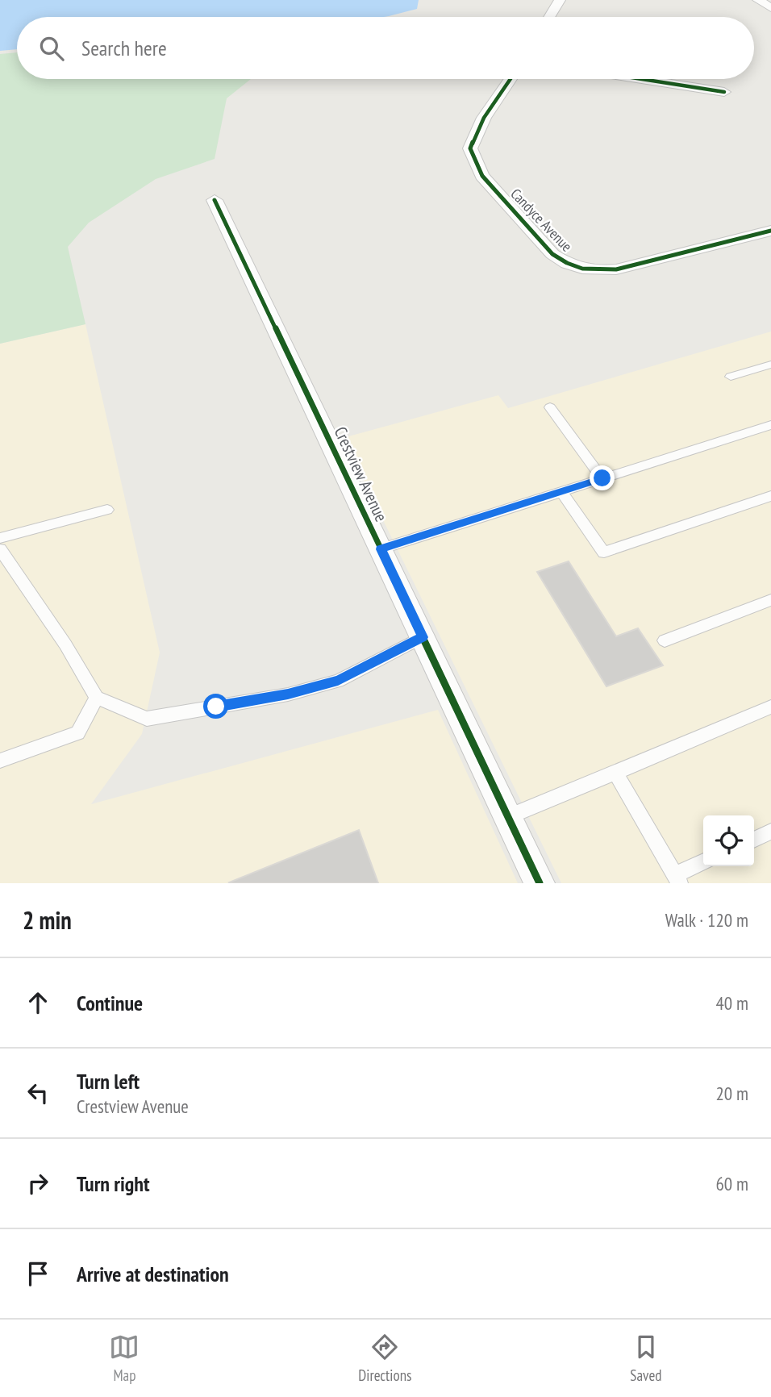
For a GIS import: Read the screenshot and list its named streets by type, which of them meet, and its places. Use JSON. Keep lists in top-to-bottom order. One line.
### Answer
{"streets":{"street":["Candyce Avenue","Crestview Avenue"]},"page":{"search":"Search here","heading":["2 min","Walk · 120 m"],"list":[["Continue","40 m"],["Turn left","Crestview Avenue","20 m"],["Turn right","60 m"],"Arrive at destination"],"nav":["Map","Directions","Saved"]}}
